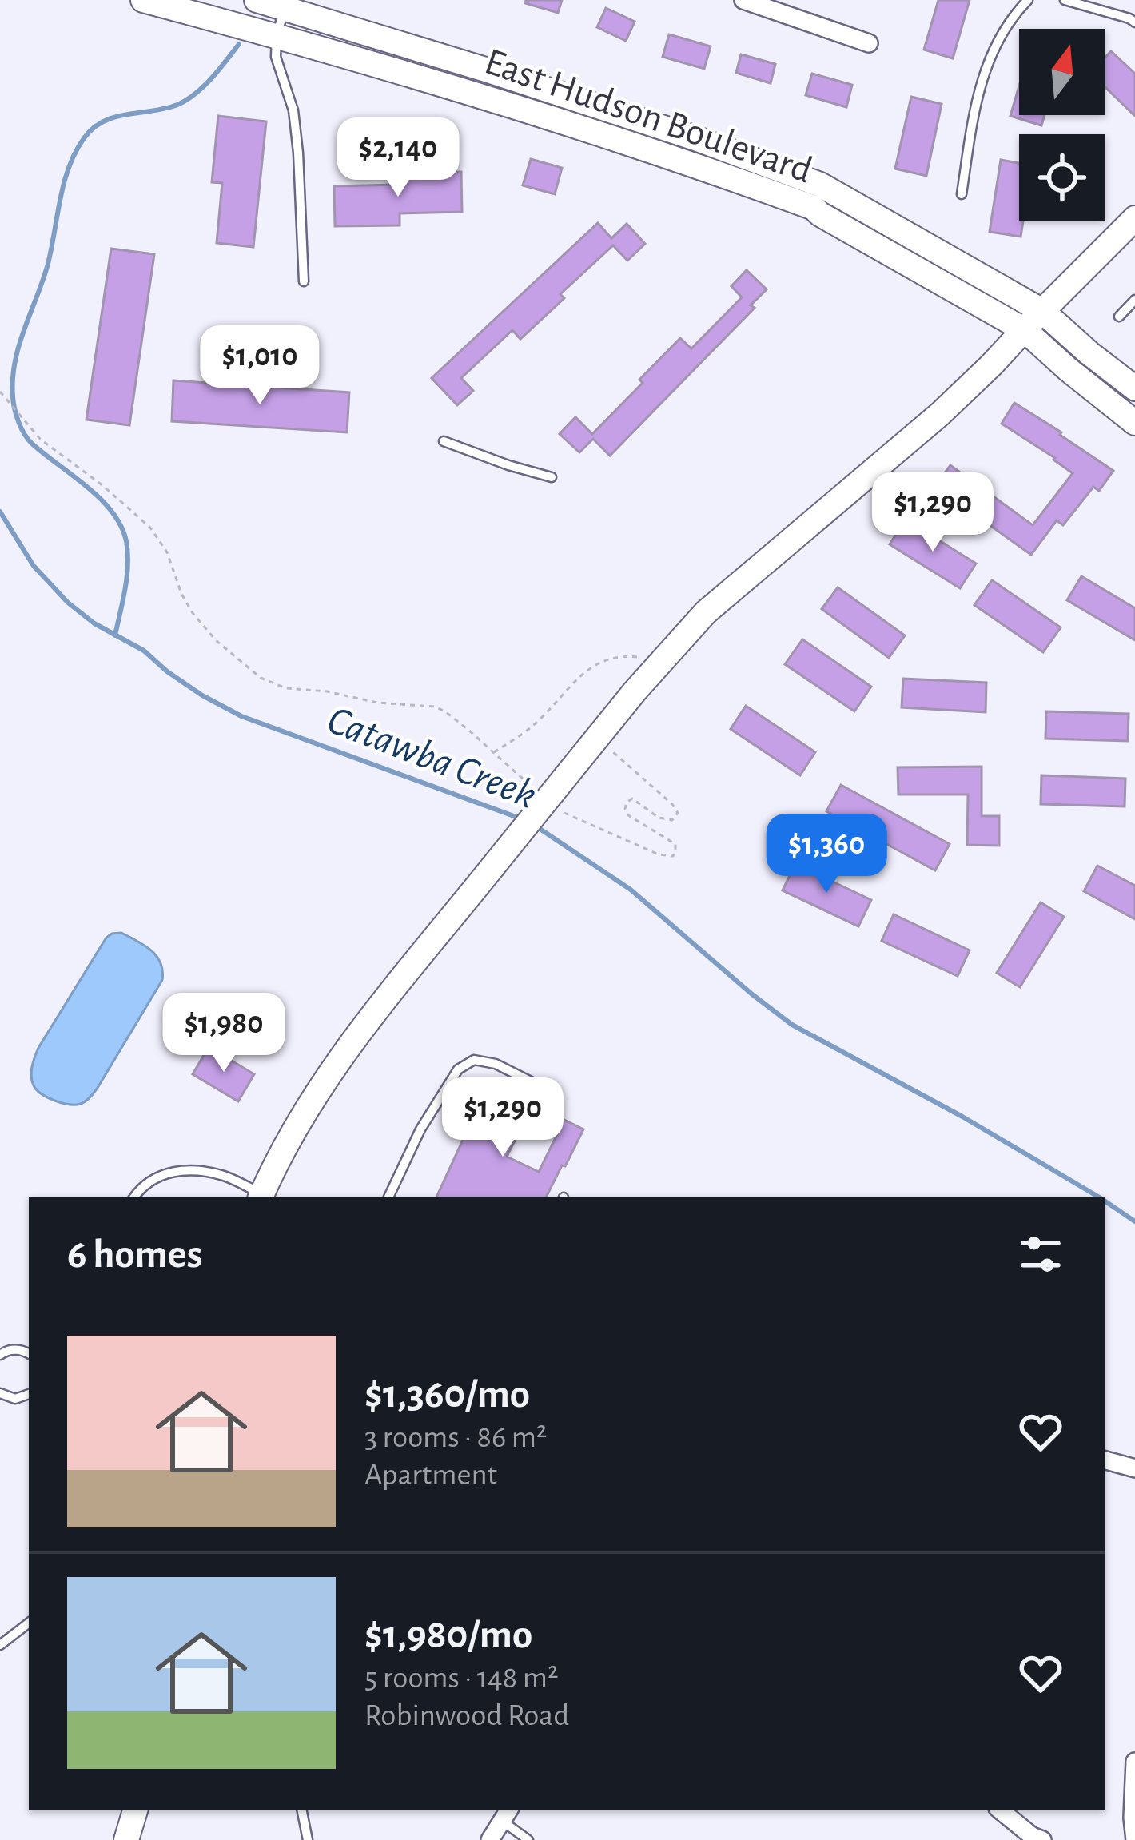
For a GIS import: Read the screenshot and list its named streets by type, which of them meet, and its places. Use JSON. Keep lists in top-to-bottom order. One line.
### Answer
{"streets":{"main road":["East Hudson Boulevard"]},"water":["Catawba Creek"],"north":"top","page":{"price":["$2,140","$1,010","$1,290","$1,360","$1,980","$1,290"],"heading":"6 homes","list":[{"name":"$1,360/mo","note":"3 rooms · 86 m² · Apartment"},{"name":"$1,980/mo","note":"5 rooms · 148 m² · Robinwood Road"}]}}
